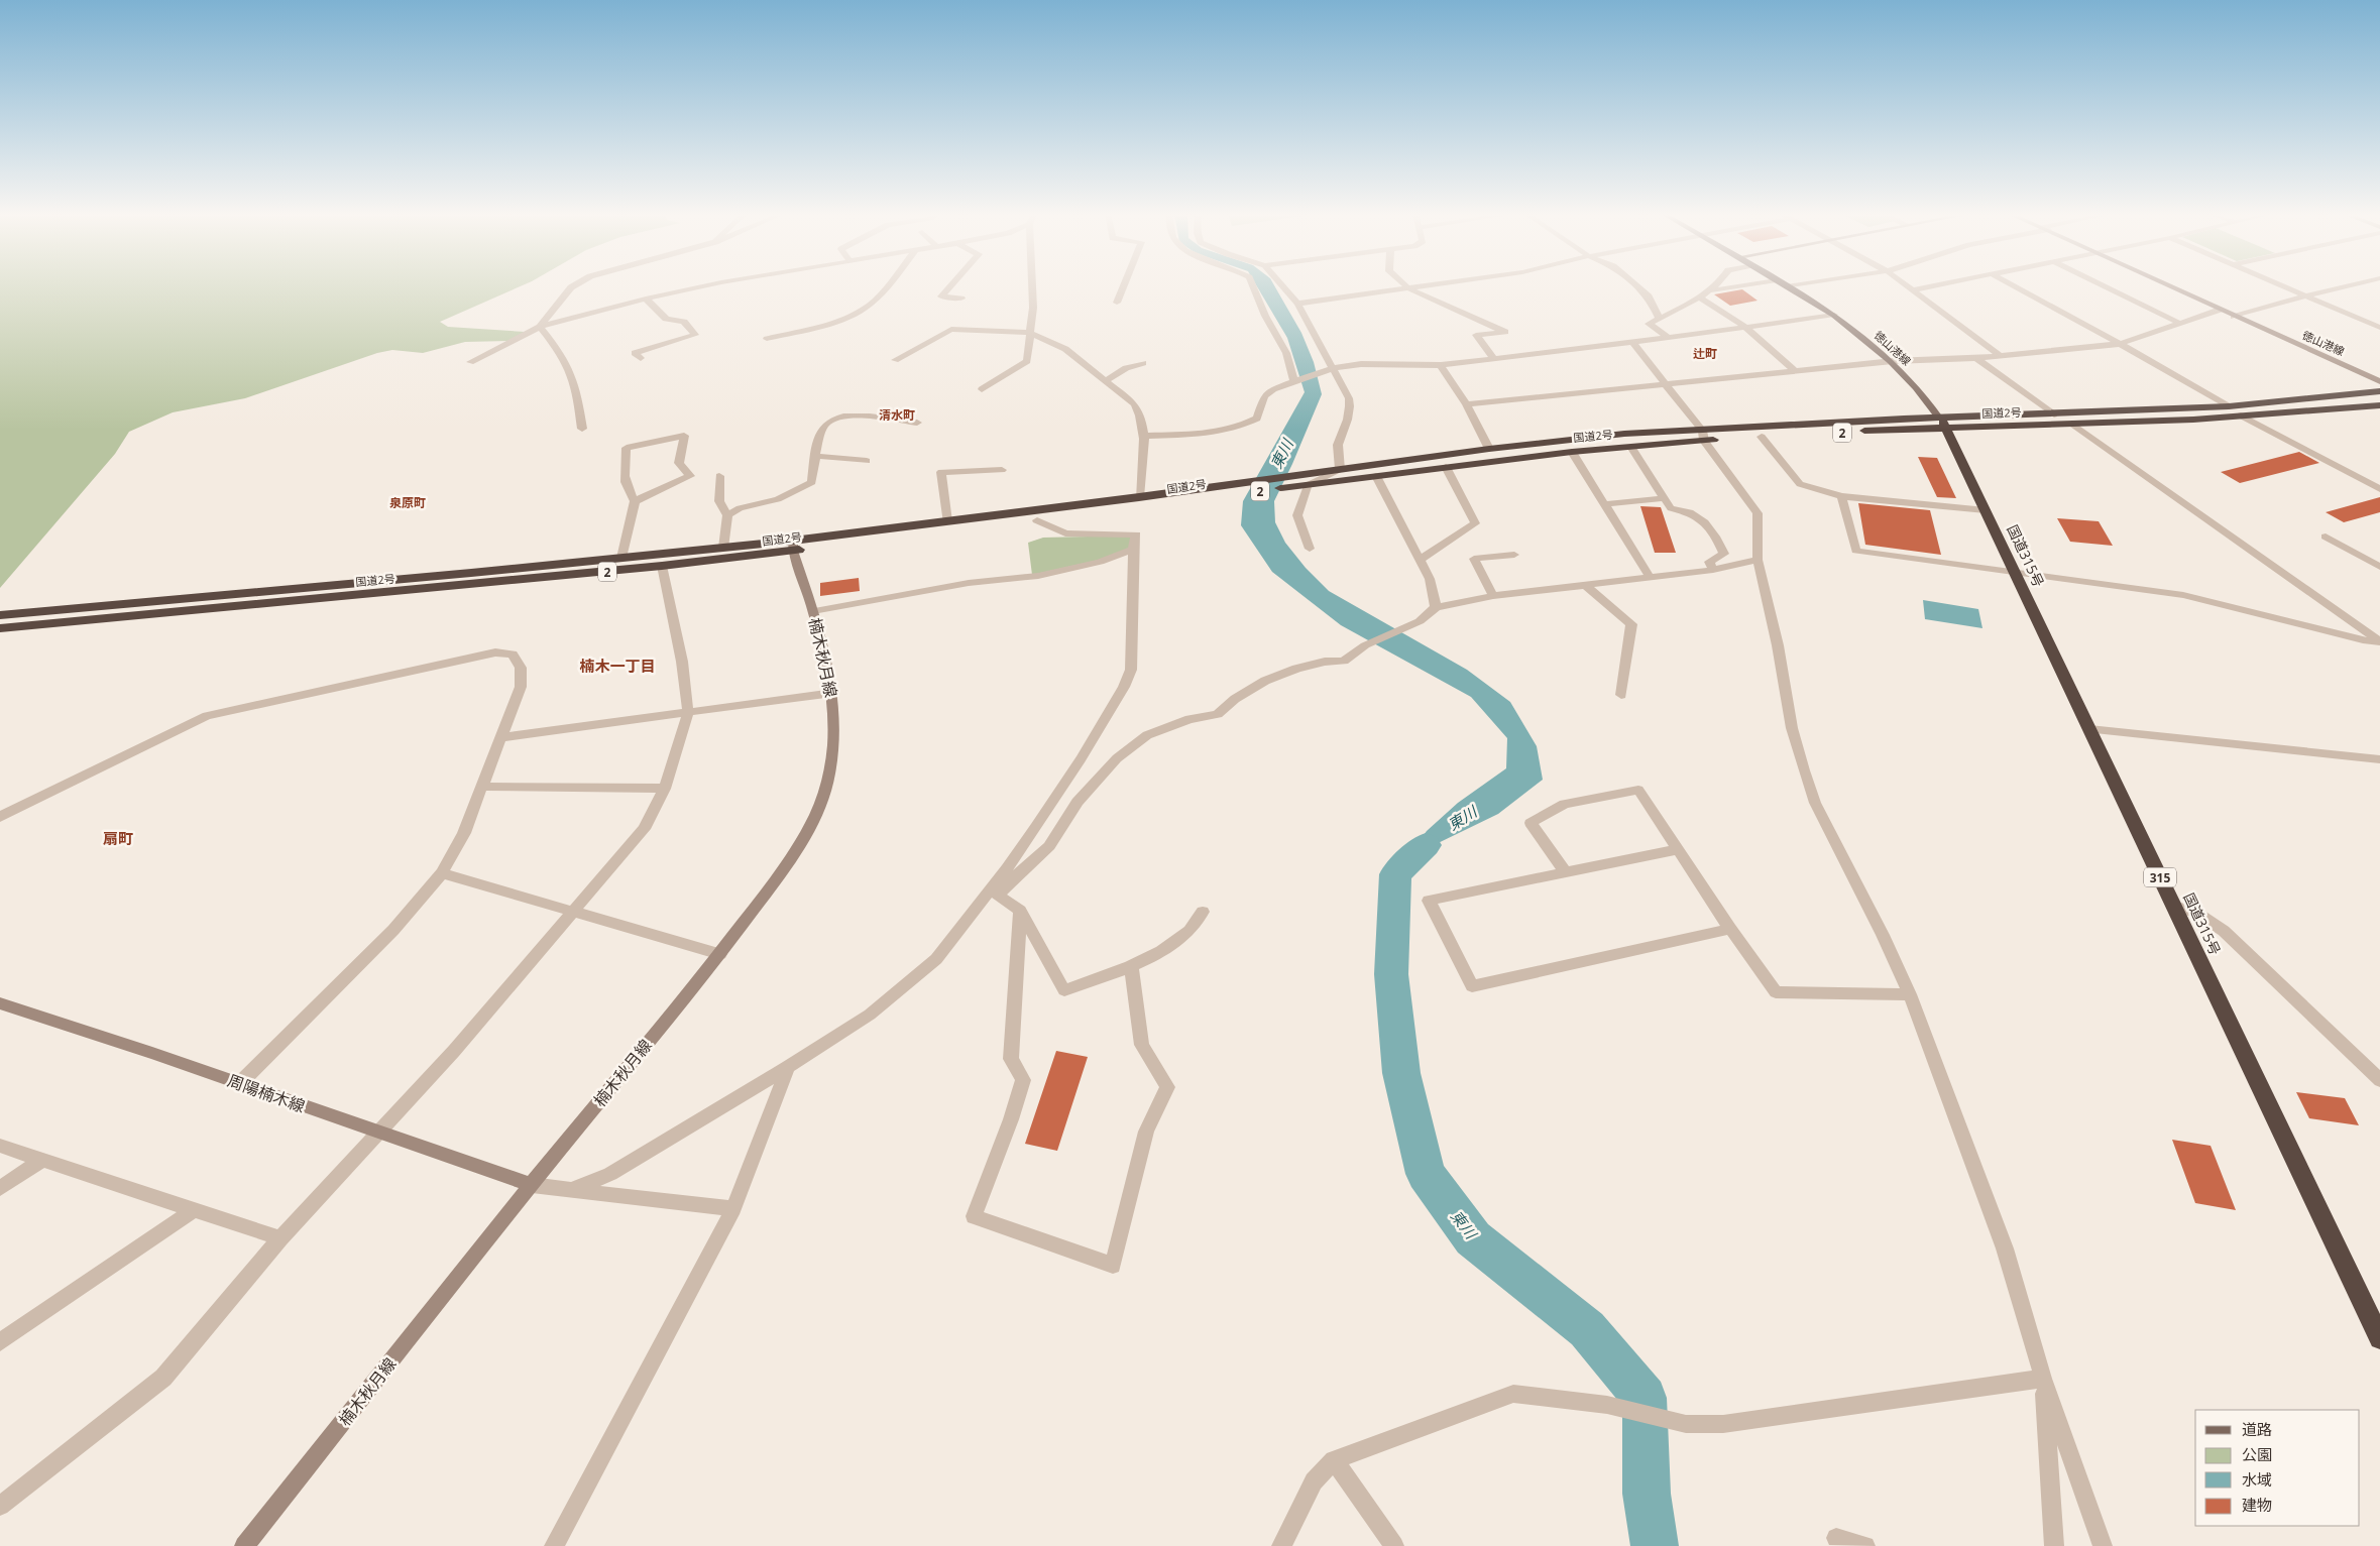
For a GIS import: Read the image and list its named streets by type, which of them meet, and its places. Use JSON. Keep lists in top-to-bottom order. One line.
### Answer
{"streets":{"highway":["国道2号","2","国道315号","315"],"main road":["徳山港線"],"street":["楠木秋月線","周陽楠木線"]},"crossings":[["徳山港線","国道2号"],["徳山港線","国道315号"],["国道2号","2"],["国道2号","国道315号"],["国道2号","楠木秋月線"],["楠木秋月線","周陽楠木線"]],"districts":["辻町","清水町","泉原町","楠木一丁目","扇町"],"water":["東川"],"legend":["道路","公園","水域","建物"]}
